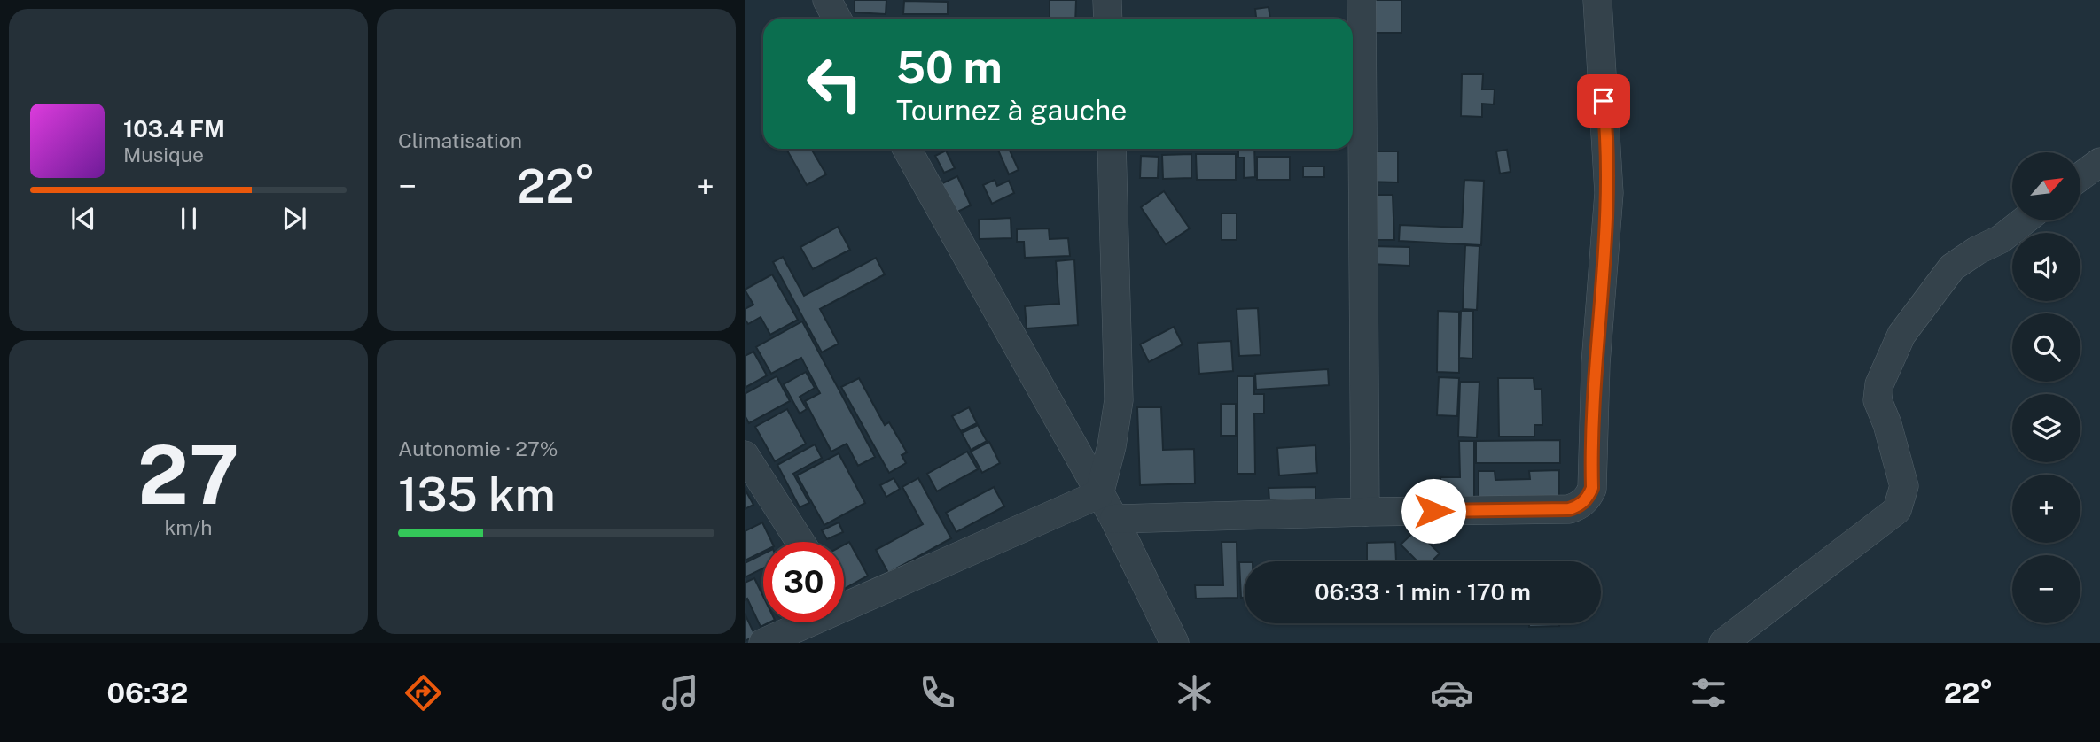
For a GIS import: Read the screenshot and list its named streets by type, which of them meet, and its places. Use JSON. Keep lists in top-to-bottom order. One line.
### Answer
{"north":"top right","page":{"tile":["Climatisation",["27","km/h"],["Autonomie · 27%","135 km"]],"turn":["50 m","Tournez à gauche"],"song":["103.4 FM","Musique"],"map_buttons":["+","−"],"heat":["−","22°","+"],"limit":"30","trip":"06:33 · 1 min · 170 m","tabs":["06:32","22°"]}}
